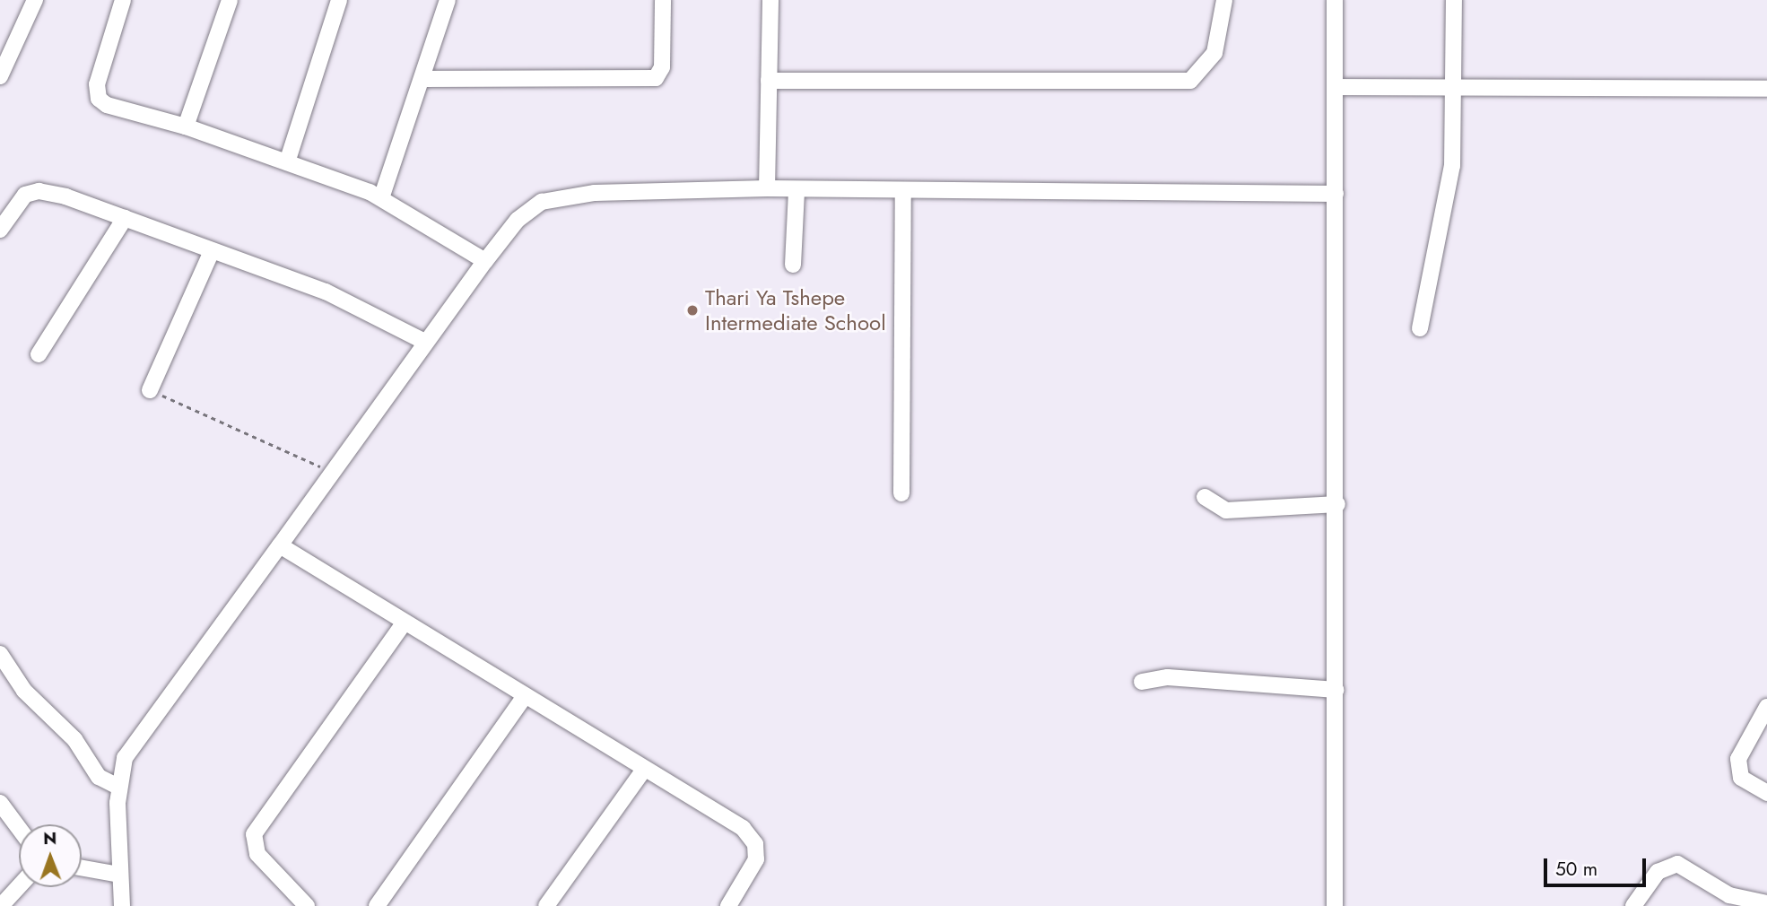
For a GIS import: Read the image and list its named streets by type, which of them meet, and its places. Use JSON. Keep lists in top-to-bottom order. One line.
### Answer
{"places":["Thari Ya Tshepe Intermediate School"],"scale_bar":"50 m","north":"top"}
